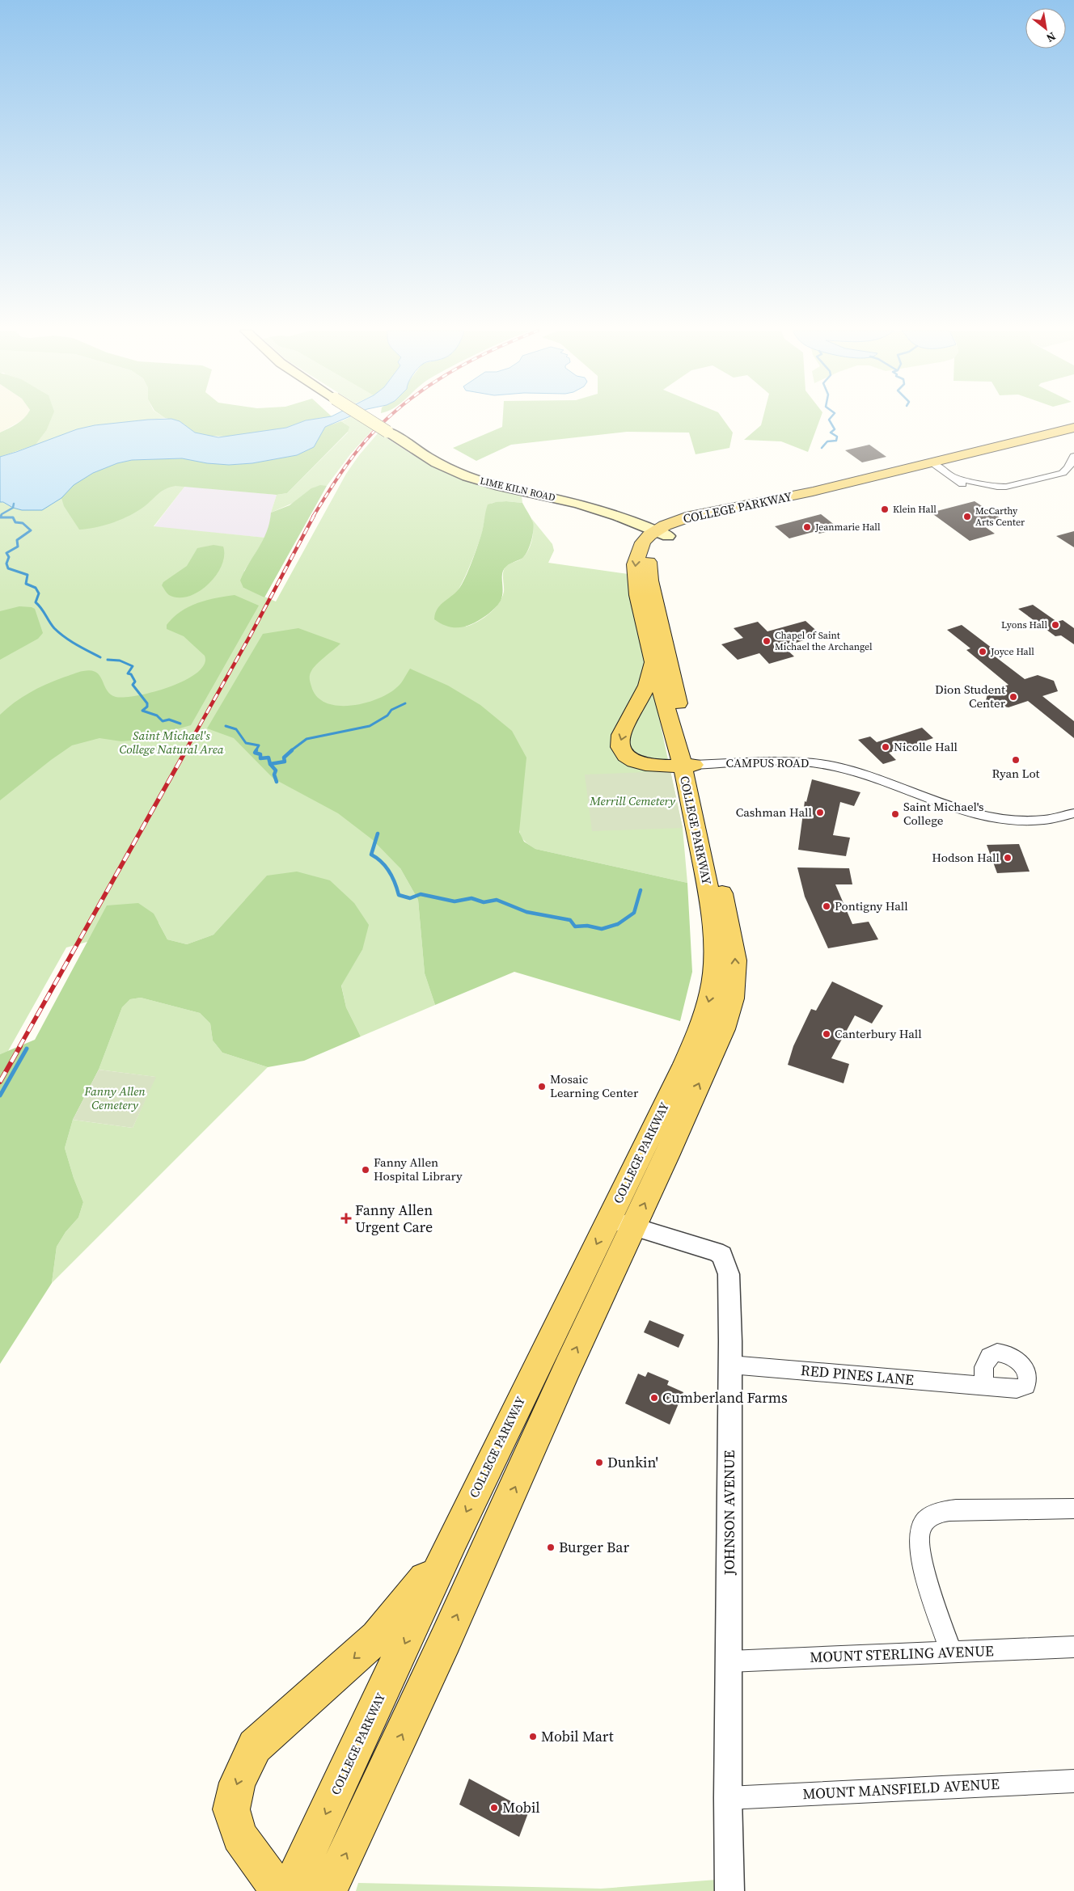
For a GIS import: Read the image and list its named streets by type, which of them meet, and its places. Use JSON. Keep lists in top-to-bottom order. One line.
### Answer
{"streets":{"main road":["LIME KILN ROAD","COLLEGE PARKWAY"],"street":["CAMPUS ROAD","RED PINES LANE","JOHNSON AVENUE","MOUNT STERLING AVENUE","MOUNT MANSFIELD AVENUE"]},"crossings":[["LIME KILN ROAD","COLLEGE PARKWAY"],["COLLEGE PARKWAY","CAMPUS ROAD"],["COLLEGE PARKWAY","JOHNSON AVENUE"],["RED PINES LANE","JOHNSON AVENUE"],["JOHNSON AVENUE","MOUNT STERLING AVENUE"],["JOHNSON AVENUE","MOUNT MANSFIELD AVENUE"]],"parks":["Saint Michael's College Natural Area","Merrill Cemetery","Fanny Allen Cemetery"],"places":{"other":["Klein Hall","McCarthy Arts Center","Jeanmarie Hall","Lyons Hall","Chapel of Saint Michael the Archangel","Joyce Hall","Dion Student Center","Nicolle Hall","Ryan Lot","Cashman Hall","Saint Michael's College","Hodson Hall","Pontigny Hall","Canterbury Hall","Mosaic Learning Center","Fanny Allen Hospital Library","Cumberland Farms","Dunkin'","Burger Bar","Mobil Mart","Mobil"],"health":["Fanny Allen Urgent Care"]},"north":"bottom right"}
